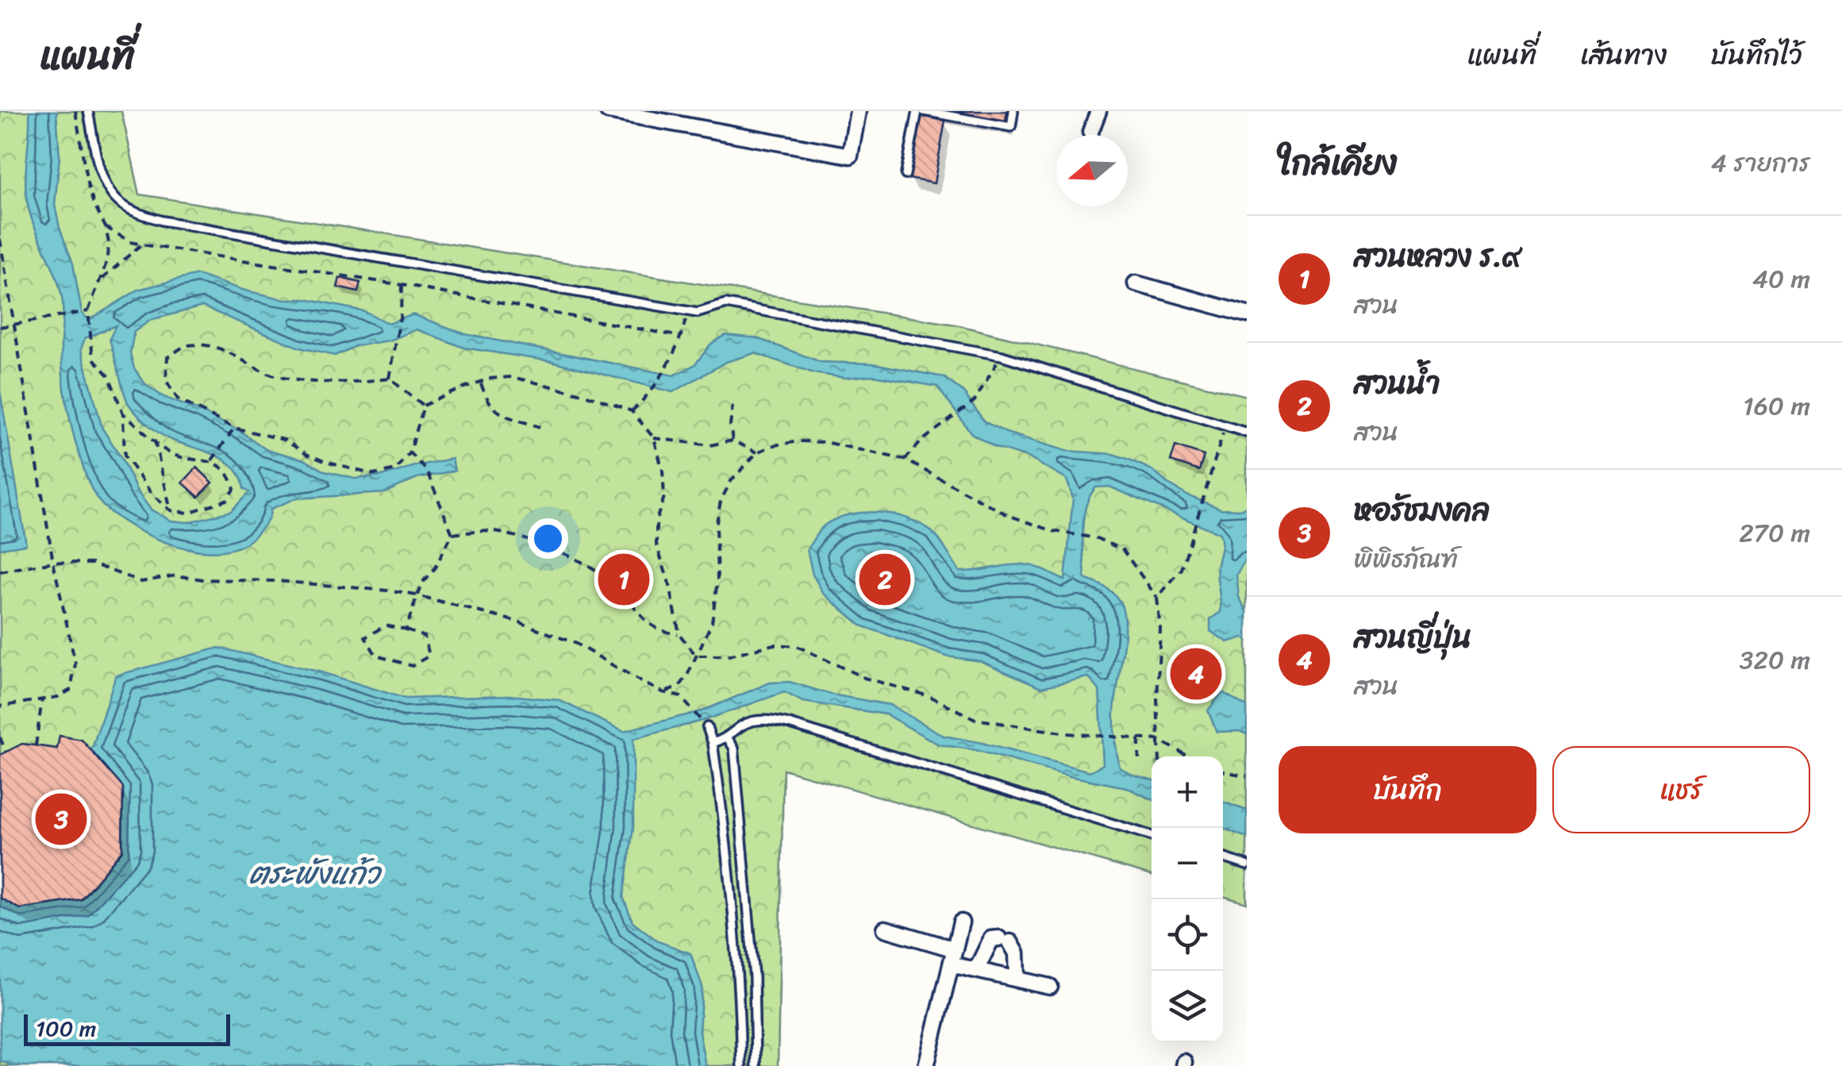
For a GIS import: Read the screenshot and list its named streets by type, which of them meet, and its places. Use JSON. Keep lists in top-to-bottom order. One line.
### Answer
{"water":["ตระพังแก้ว"],"scale_bar":"100 m","north":"left","page":{"header":"แผนที่","nav":["แผนที่","เส้นทาง","บันทึกไว้"],"heading":["ใกล้เคียง","4 รายการ"],"list":[{"mark":"1","name":"สวนหลวง ร.๙","note":"สวน","value":"40 m"},{"mark":"2","name":"สวนน้ำ","note":"สวน","value":"160 m"},{"mark":"3","name":"หอรัชมงคล","note":"พิพิธภัณฑ์","value":"270 m"},{"mark":"4","name":"สวนญี่ปุ่น","note":"สวน","value":"320 m"}],"pins":["1","2","4","3"],"buttons":["บันทึก","แชร์"],"map_buttons":["+","−"],"scale":"100 m"}}
